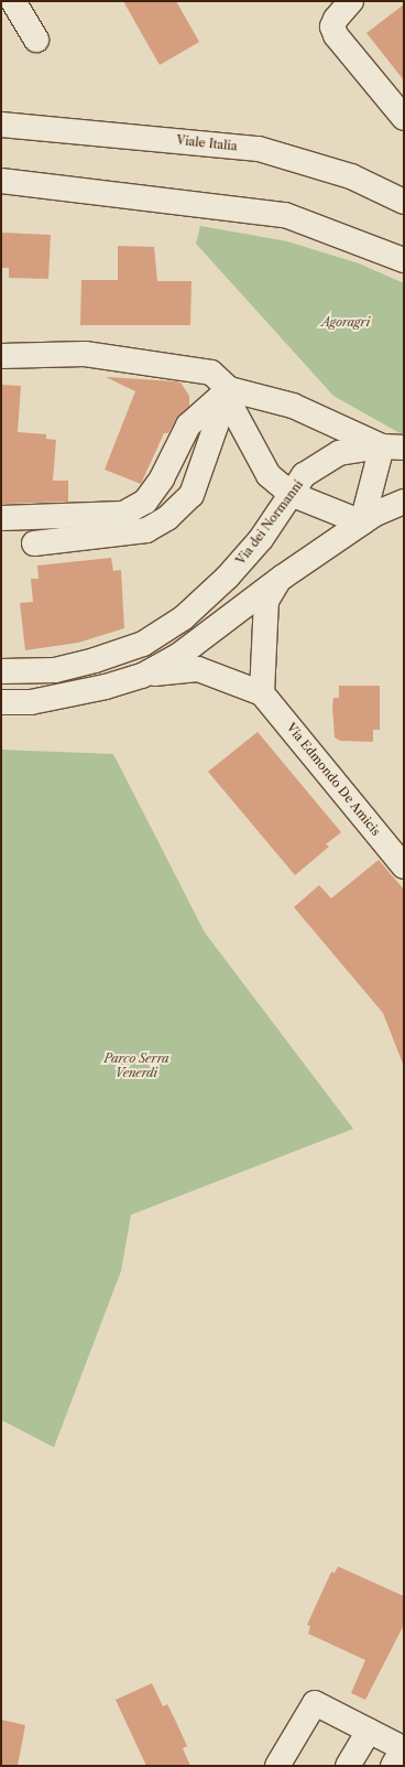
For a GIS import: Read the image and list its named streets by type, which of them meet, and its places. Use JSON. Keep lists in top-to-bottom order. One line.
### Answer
{"streets":{"street":["Viale Italia","Via dei Normanni","Via Edmondo De Amicis"]},"parks":["Agoragri","Parco Serra Venerdì"]}
